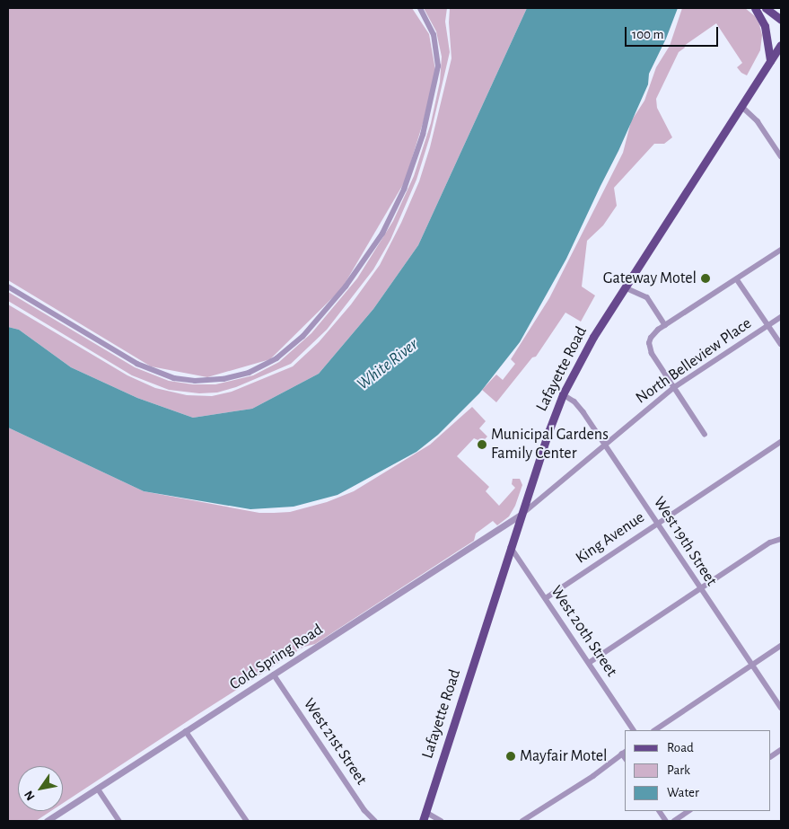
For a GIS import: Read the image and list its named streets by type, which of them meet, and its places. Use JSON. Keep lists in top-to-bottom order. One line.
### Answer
{"streets":{"main road":["Lafayette Road"],"street":["North Belleview Place","King Avenue","West 19th Street","West 20th Street","Cold Spring Road","West 21st Street"]},"crossings":[["North Belleview Place","Lafayette Road"],["North Belleview Place","West 19th Street"],["North Belleview Place","Cold Spring Road"],["Lafayette Road","West 19th Street"],["Lafayette Road","West 20th Street"],["Lafayette Road","Cold Spring Road"],["King Avenue","West 19th Street"],["King Avenue","West 20th Street"],["Cold Spring Road","West 21st Street"]],"water":["White River"],"places":["Gateway Motel","Municipal Gardens Family Center","Mayfair Motel"],"legend":["Road","Park","Water"],"scale_bar":"100 m","north":"bottom left"}
